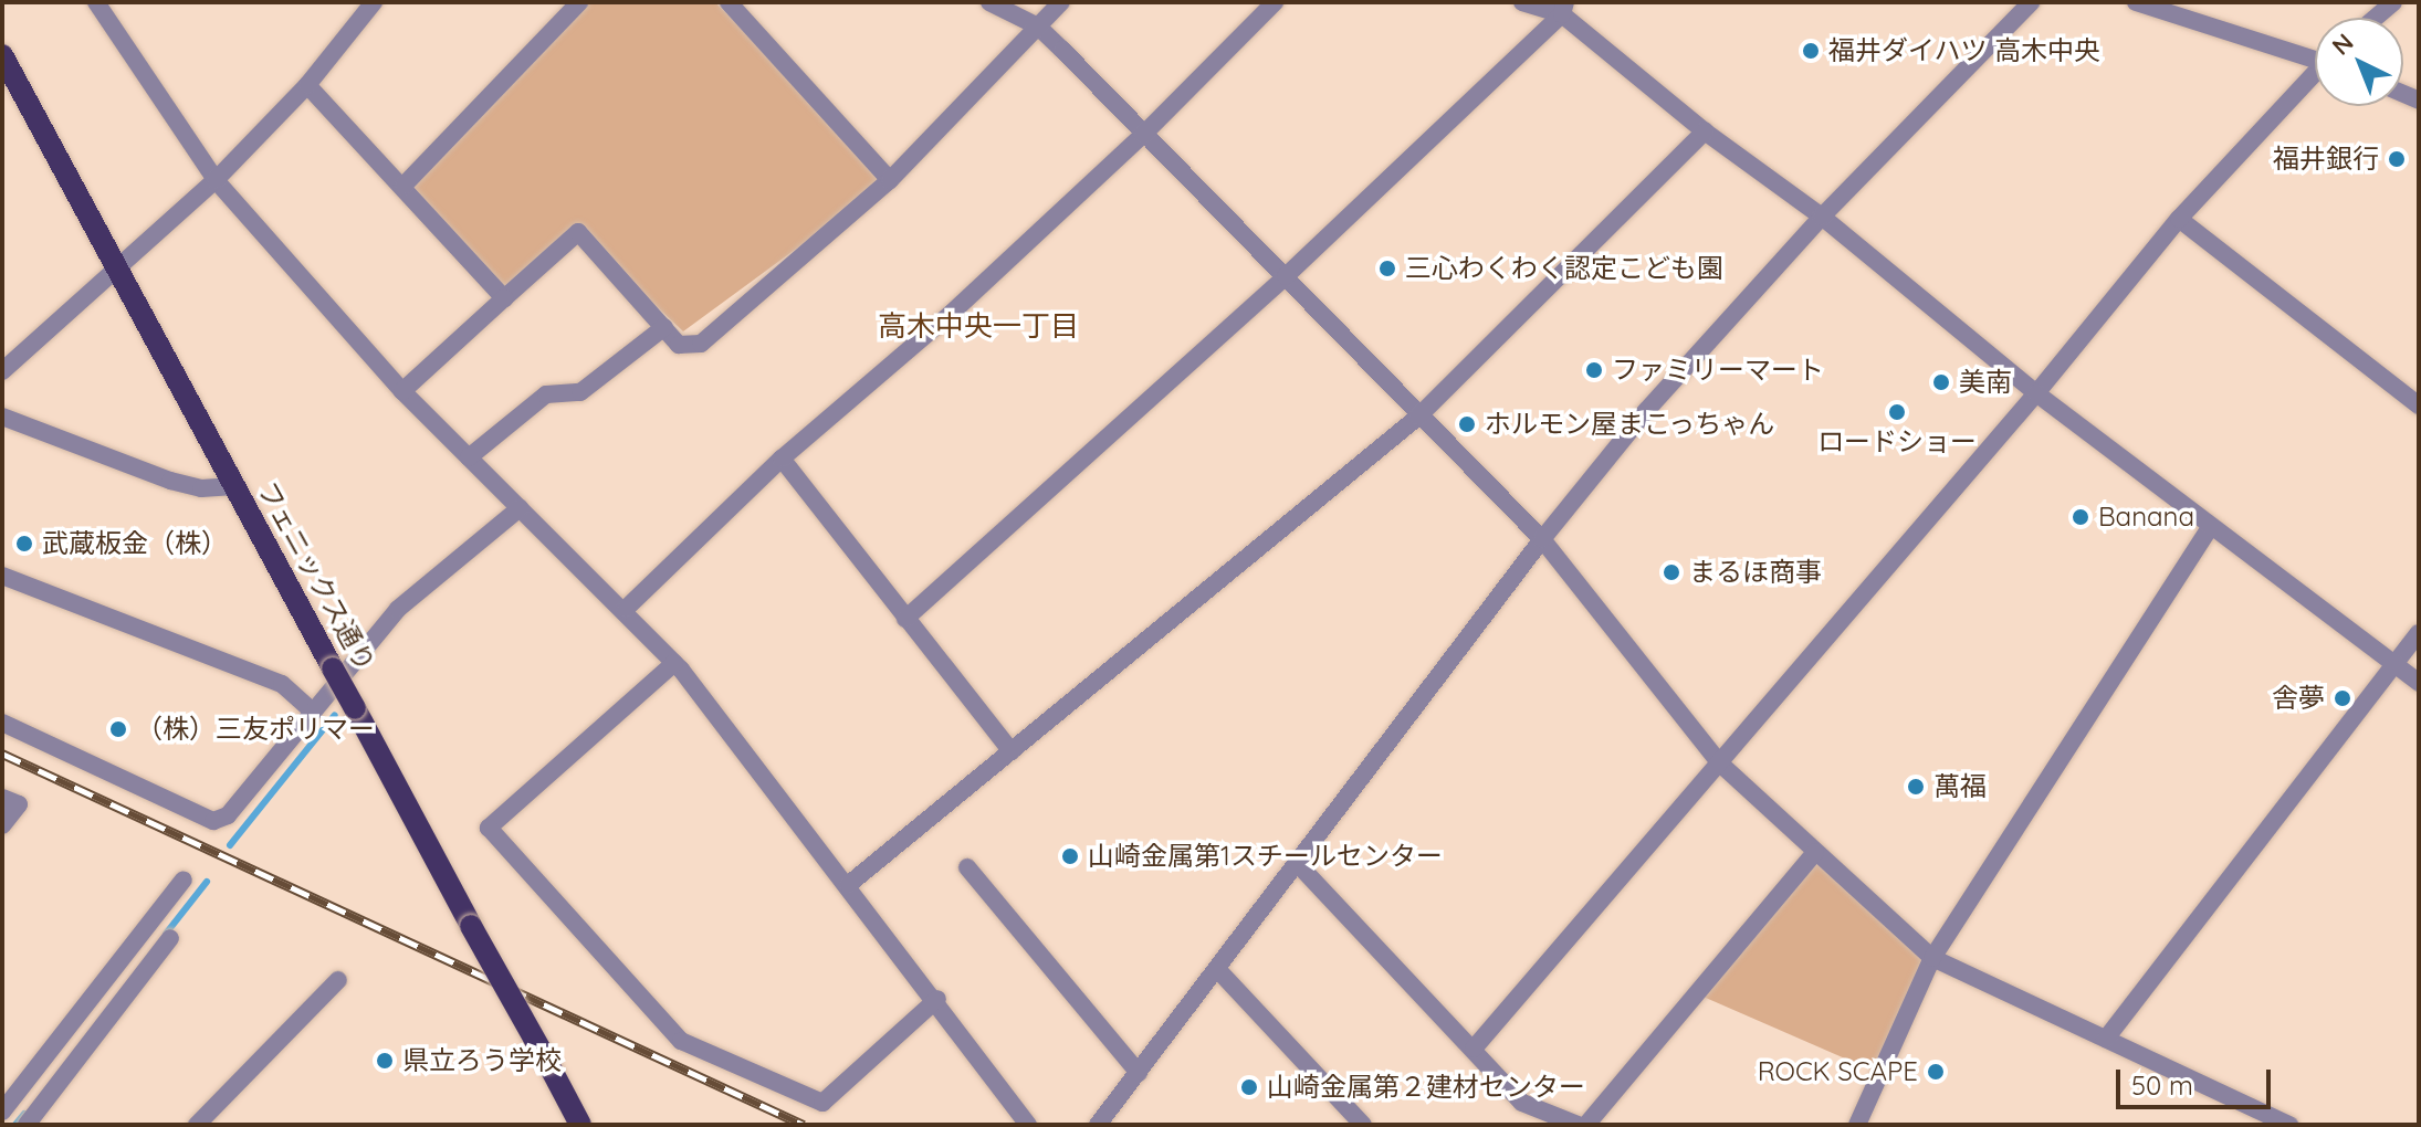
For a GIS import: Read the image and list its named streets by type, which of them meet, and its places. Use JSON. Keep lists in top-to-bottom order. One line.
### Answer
{"streets":{"main road":["フェニックス通り"]},"districts":["高木中央一丁目"],"places":["福井ダイハツ 高木中央","福井銀行","三心わくわく認定こども園","ファミリーマート","美南","ロードショー","ホルモン屋まこっちゃん","Banana","武蔵板金（株）","まるほ商事","舎夢","（株）三友ポリマー","萬福","山崎金属第1スチールセンター","県立ろう学校","ROCK SCAPE","山崎金属第２建材センター"],"scale_bar":"50 m","north":"top left"}
